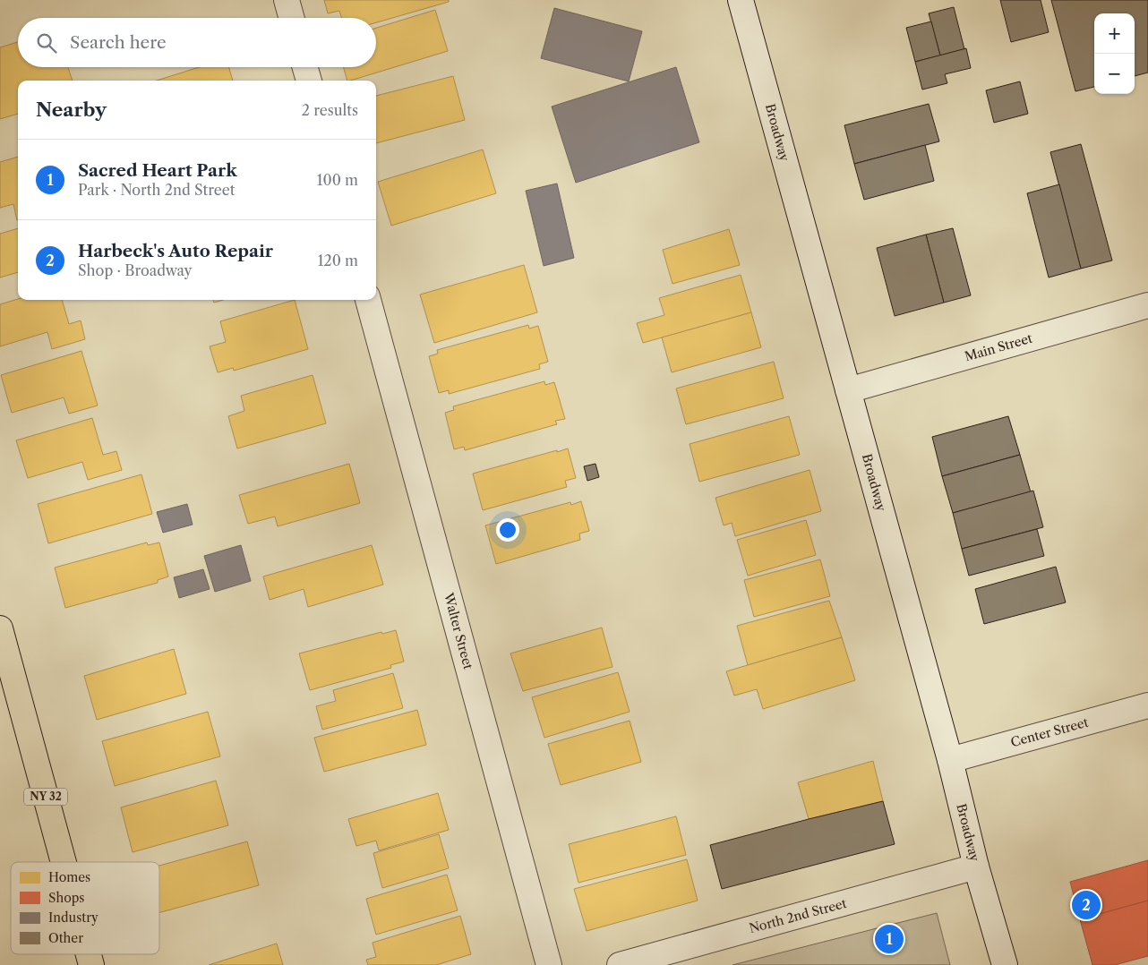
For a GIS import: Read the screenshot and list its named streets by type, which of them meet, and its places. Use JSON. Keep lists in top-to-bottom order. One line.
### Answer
{"streets":{"main road":["NY 32"],"street":["Broadway","Main Street","Walter Street","Center Street","North 2nd Street"]},"crossings":[["Broadway","Main Street"],["Broadway","Center Street"],["Broadway","North 2nd Street"]],"legend":["Homes","Shops","Industry","Other"],"page":{"map_buttons":["+","−"],"search":"Search here","heading":["Nearby","2 results"],"list":[{"mark":"1","name":"Sacred Heart Park","note":"Park · North 2nd Street","value":"100 m"},{"mark":"2","name":"Harbeck's Auto Repair","note":"Shop · Broadway","value":"120 m"}],"pins":["2","1"]}}
